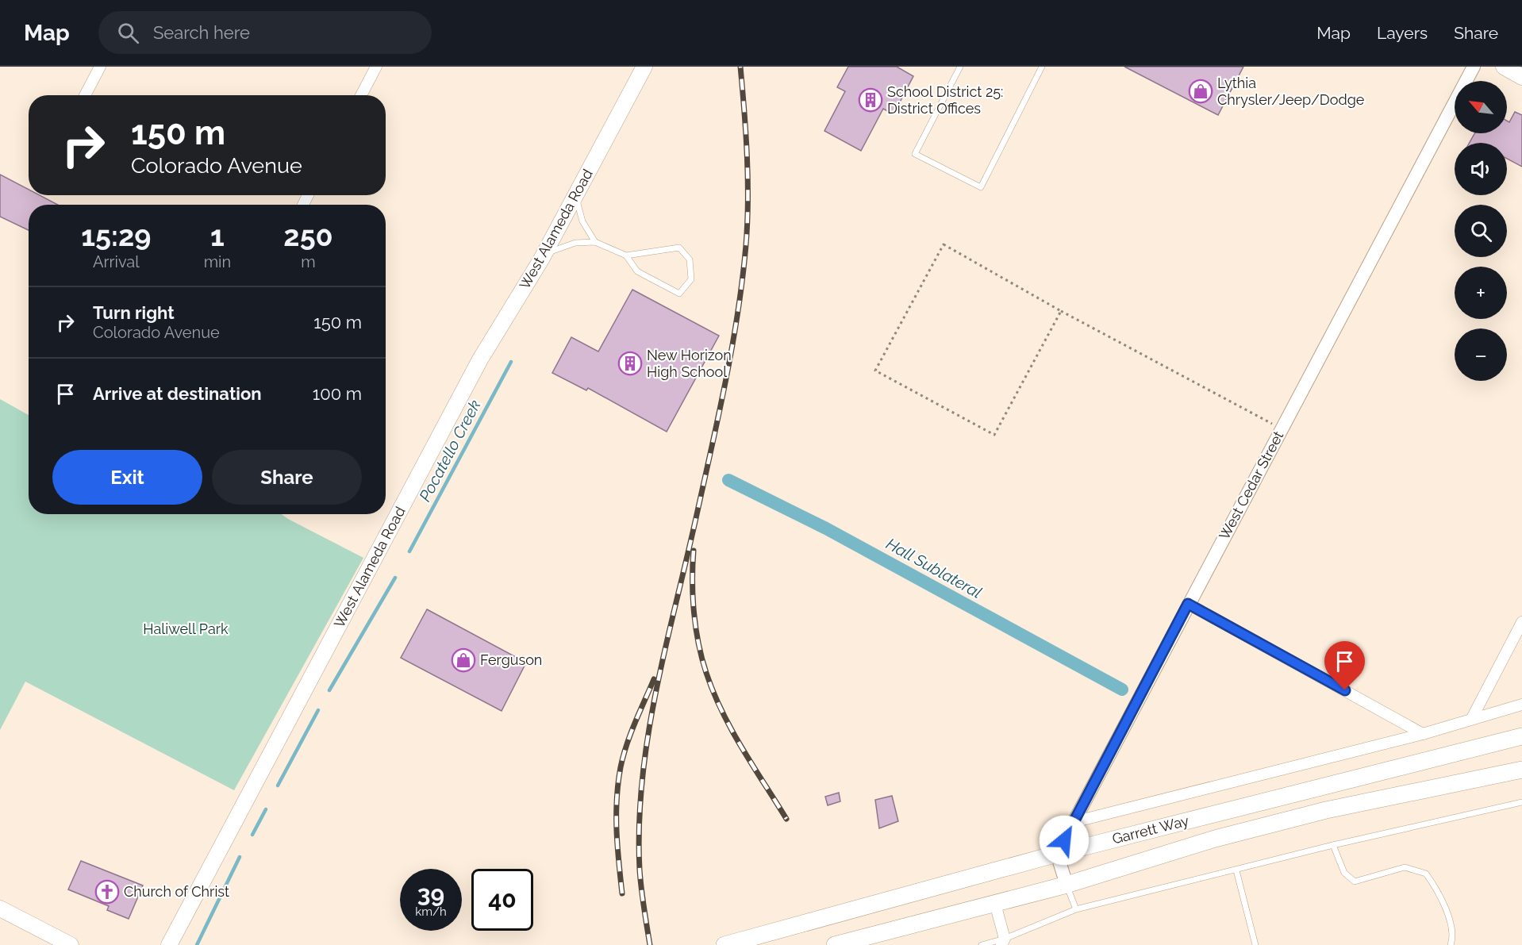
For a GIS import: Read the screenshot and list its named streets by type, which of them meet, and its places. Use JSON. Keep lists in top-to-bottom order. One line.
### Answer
{"streets":{"main road":["West Alameda Road","Garrett Way"],"street":["West Cedar Street"]},"crossings":[["West Cedar Street","Garrett Way"]],"water":["Pocatello Creek","Hall Sublateral"],"parks":["Haliwell Park"],"places":{"shop":["Lythia Chrysler/Jeep/Dodge","Ferguson"],"building":["School District 25: District Offices","New Horizon High School"],"church":["Church of Christ"]},"north":"top left","page":{"header":"Map","search":"Search here","nav":["Map","Layers","Share"],"map_buttons":["+","−"],"turn":["150 m","Colorado Avenue"],"eta":["15:29","Arrival","1","min","250","m"],"list":[{"name":"Turn right","note":"Colorado Avenue","value":"150 m"},{"name":"Arrive at destination","value":"100 m"}],"buttons":["Exit","Share"],"speed":"39 km/h","limit":"40"}}
